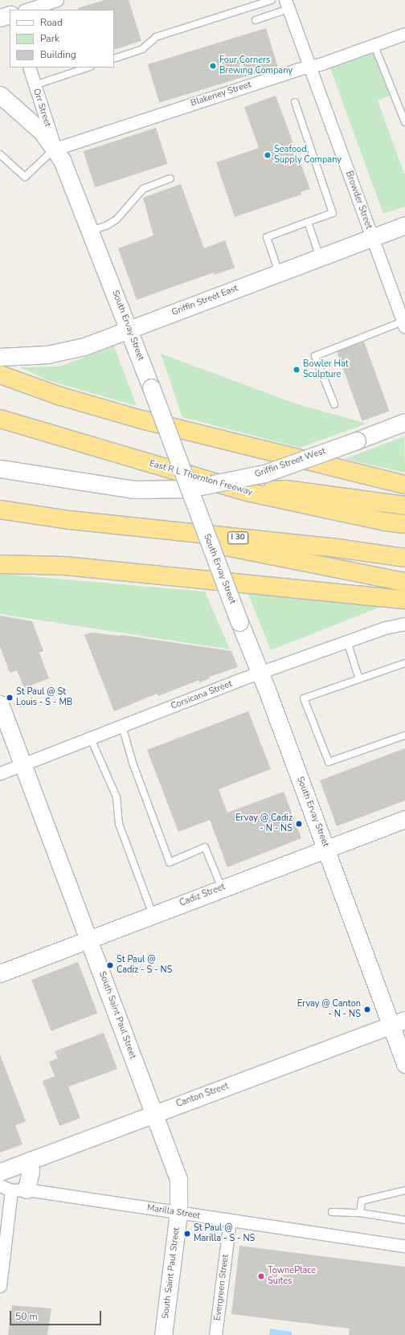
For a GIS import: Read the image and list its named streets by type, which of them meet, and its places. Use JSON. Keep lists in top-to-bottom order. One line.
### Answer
{"streets":{"highway":["East R L Thornton Freeway","I 30"],"main road":["Griffin Street East","South Ervay Street","Griffin Street West","Cadiz Street","South Saint Paul Street","Canton Street"],"street":["Blakeney Street","Orr Street","Browder Street","Corsicana Street","Marilla Street","Evergreen Street"]},"crossings":[["Blakeney Street","Orr Street"],["Blakeney Street","Browder Street"],["Blakeney Street","South Ervay Street"],["Orr Street","South Ervay Street"],["Browder Street","Griffin Street East"],["Griffin Street East","South Ervay Street"],["South Ervay Street","Griffin Street West"],["South Ervay Street","Corsicana Street"],["South Ervay Street","Cadiz Street"],["South Ervay Street","Canton Street"],["Corsicana Street","South Saint Paul Street"],["Cadiz Street","South Saint Paul Street"],["South Saint Paul Street","Canton Street"],["South Saint Paul Street","Marilla Street"],["Marilla Street","Evergreen Street"]],"places":["Four Corners Brewing Company","Seafood Supply Company","Bowler Hat Sculpture","St Paul @ St Louis - S - MB","Ervay @ Cadiz - N - NS","St Paul @ Cadiz - S - NS","Ervay @ Canton - N - NS","St Paul @ Marilla - S - NS","TownePlace Suites"],"legend":["Road","Park","Building"],"scale_bar":"50 m"}
